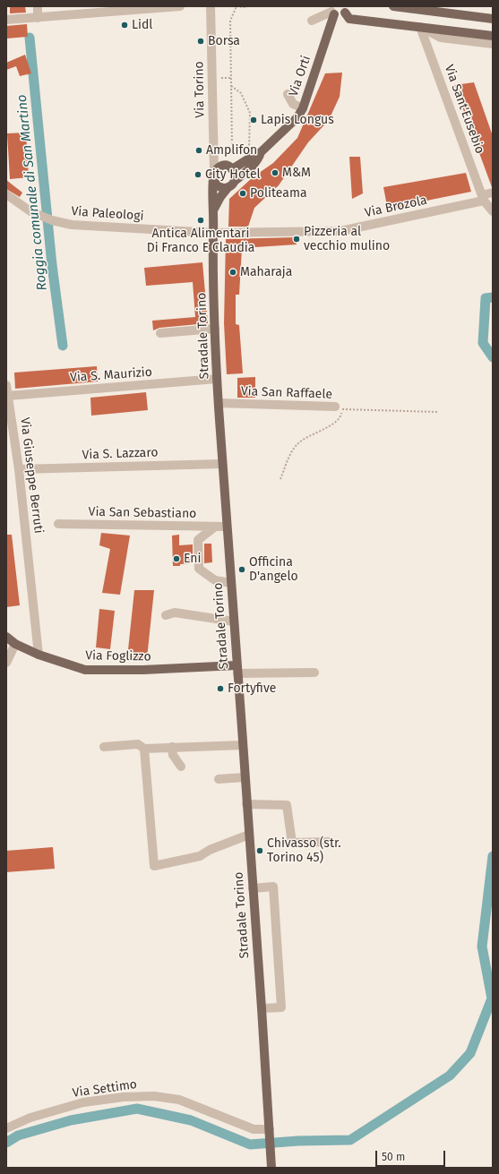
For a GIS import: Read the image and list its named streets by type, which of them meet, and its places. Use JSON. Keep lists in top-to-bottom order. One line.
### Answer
{"streets":{"main road":["Via Orti","Stradale Torino","Via Foglizzo"],"street":["Via Torino","Via Sant'Eusebio","Via Brozola","Via Paleologi","Via S. Maurizio","Via San Raffaele","Via S. Lazzaro","Via Giuseppe Berruti","Via San Sebastiano","Via Settimo"]},"crossings":[["Via Orti","Via Torino"],["Via Orti","Stradale Torino"],["Via Torino","Stradale Torino"],["Via Sant'Eusebio","Via Brozola"],["Via Brozola","Via Paleologi"],["Via Brozola","Stradale Torino"],["Via Paleologi","Stradale Torino"],["Stradale Torino","Via S. Maurizio"],["Stradale Torino","Via San Raffaele"],["Stradale Torino","Via S. Lazzaro"],["Stradale Torino","Via San Sebastiano"],["Stradale Torino","Via Foglizzo"],["Stradale Torino","Via Settimo"],["Via S. Maurizio","Via Giuseppe Berruti"],["Via S. Lazzaro","Via Giuseppe Berruti"],["Via Giuseppe Berruti","Via Foglizzo"]],"water":["Roggia comunale di San Martino"],"places":["Lidl","Borsa","Lapis Longus","Amplifon","M&M","City Hotel","Politeama","Antica Alimentari Di Franco E Claudia","Pizzeria al vecchio mulino","Maharaja","Eni","Officina D'angelo","Fortyfive","Chivasso (str. Torino 45)"],"scale_bar":"50 m"}
